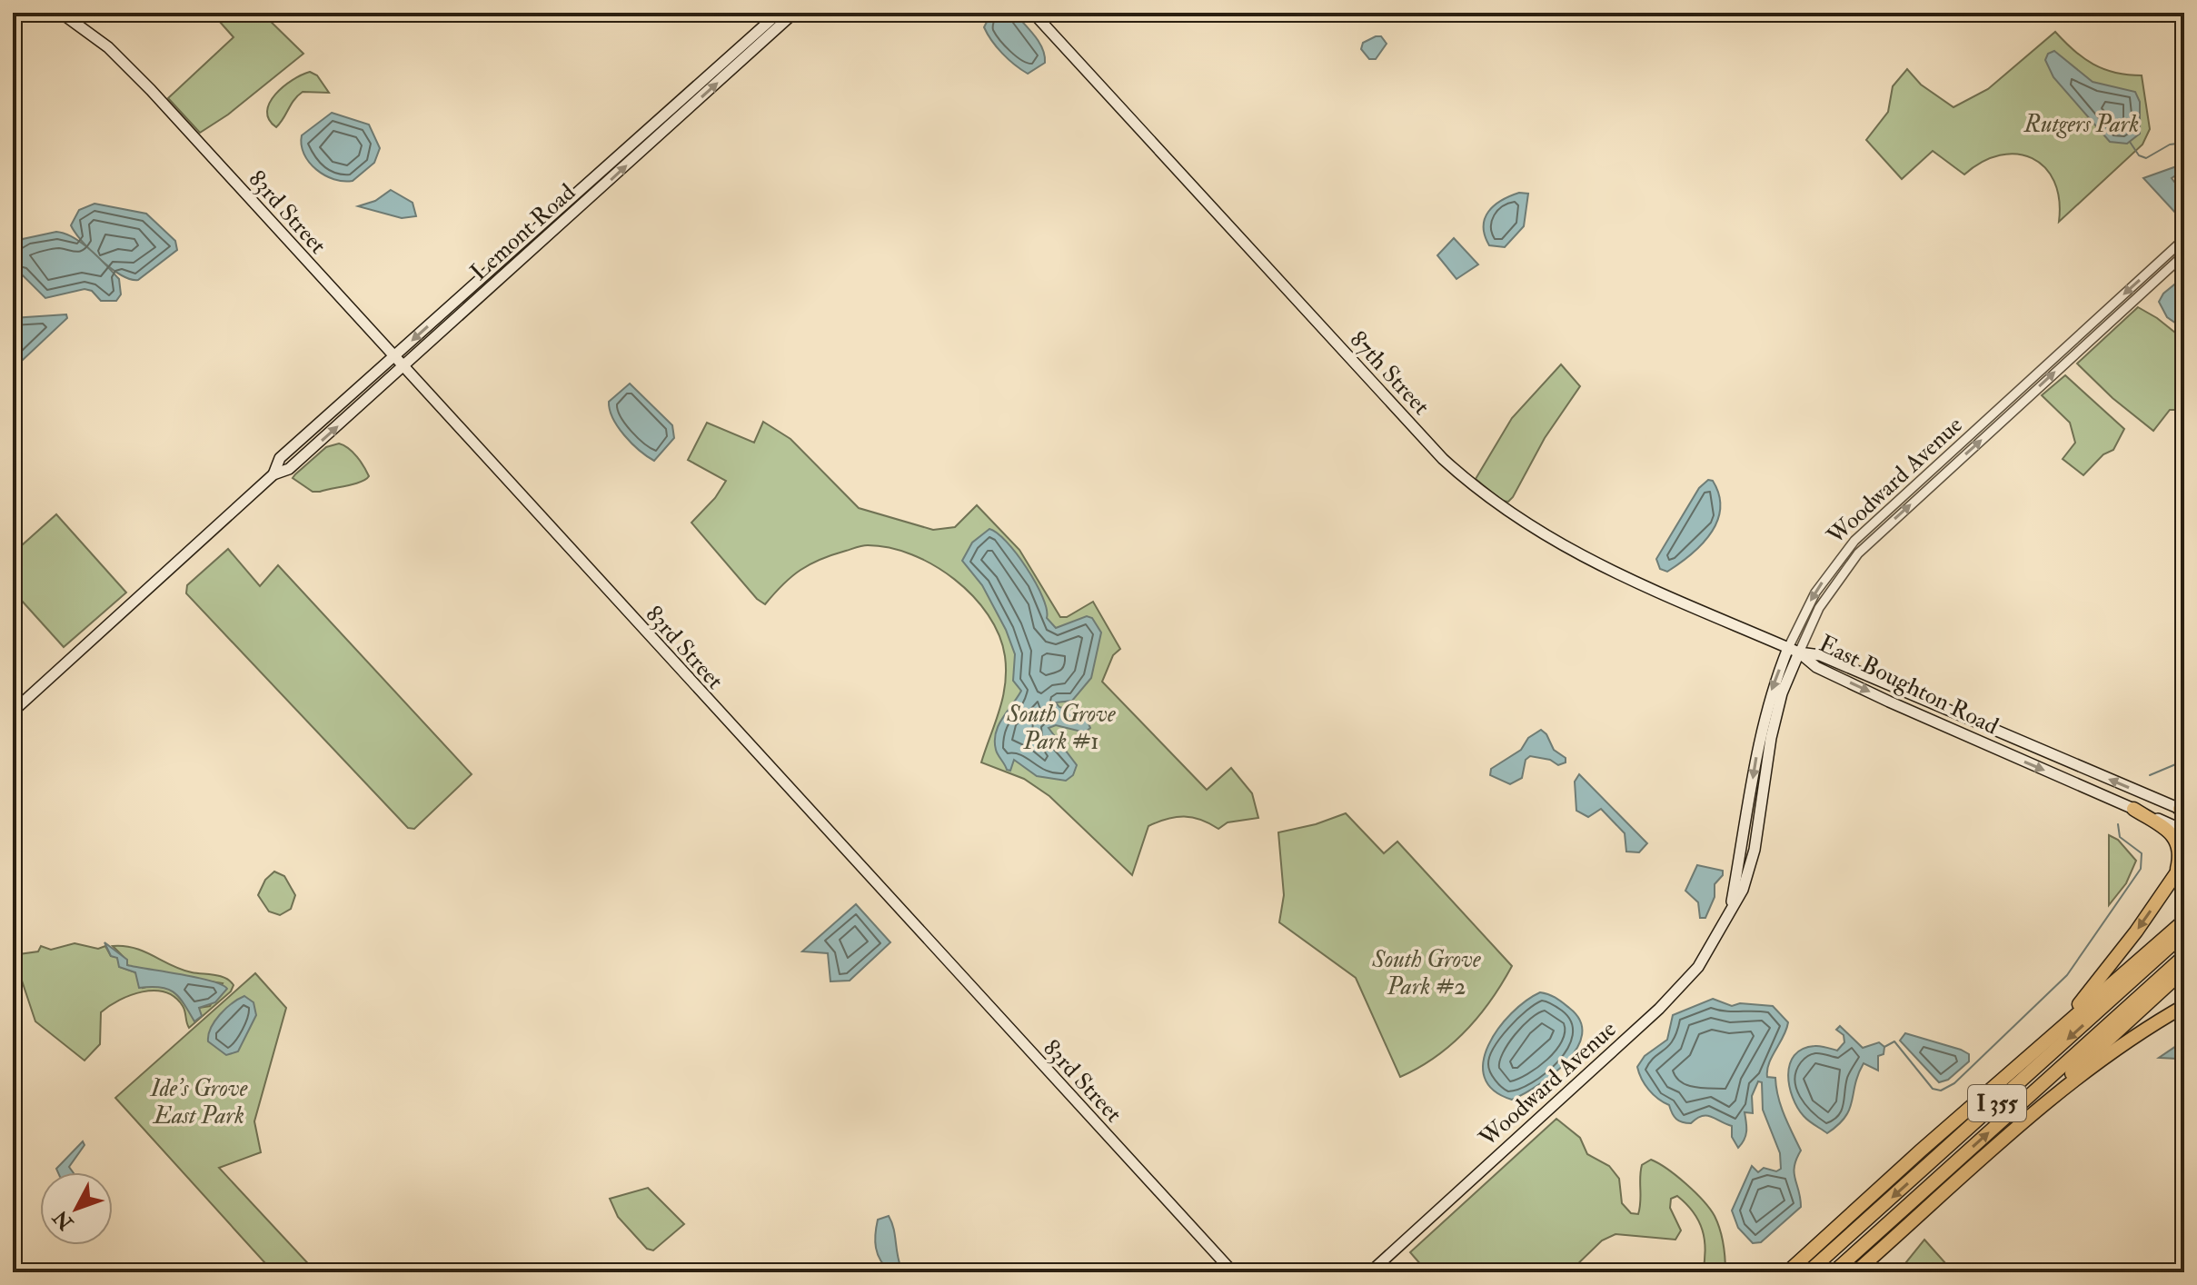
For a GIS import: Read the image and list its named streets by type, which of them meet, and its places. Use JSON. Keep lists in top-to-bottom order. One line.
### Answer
{"streets":{"highway":["I 355"],"main road":["83rd Street","Lemont Road","87th Street","Woodward Avenue","East Boughton Road"]},"crossings":[["83rd Street","Lemont Road"],["87th Street","Woodward Avenue"],["87th Street","East Boughton Road"],["Woodward Avenue","East Boughton Road"]],"parks":["Rutgers Park","South Grove Park #1","South Grove Park #2","Ide's Grove East Park"],"north":"bottom left"}
